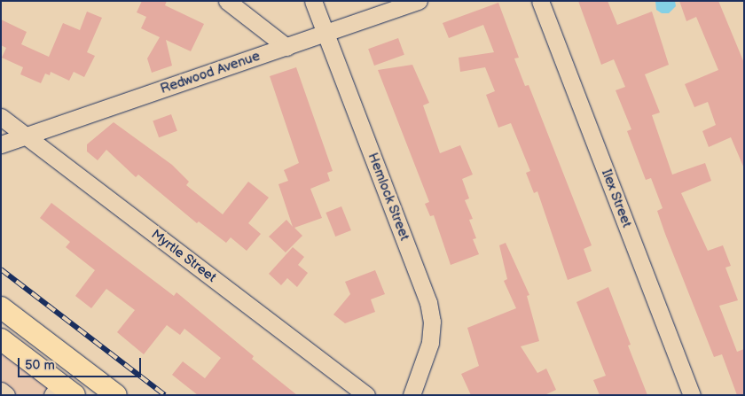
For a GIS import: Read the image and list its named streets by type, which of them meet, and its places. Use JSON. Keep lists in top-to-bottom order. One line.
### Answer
{"streets":{"street":["Redwood Avenue","Hemlock Street","Ilex Street","Myrtle Street"]},"crossings":[["Redwood Avenue","Hemlock Street"],["Redwood Avenue","Myrtle Street"]],"scale_bar":"50 m"}
